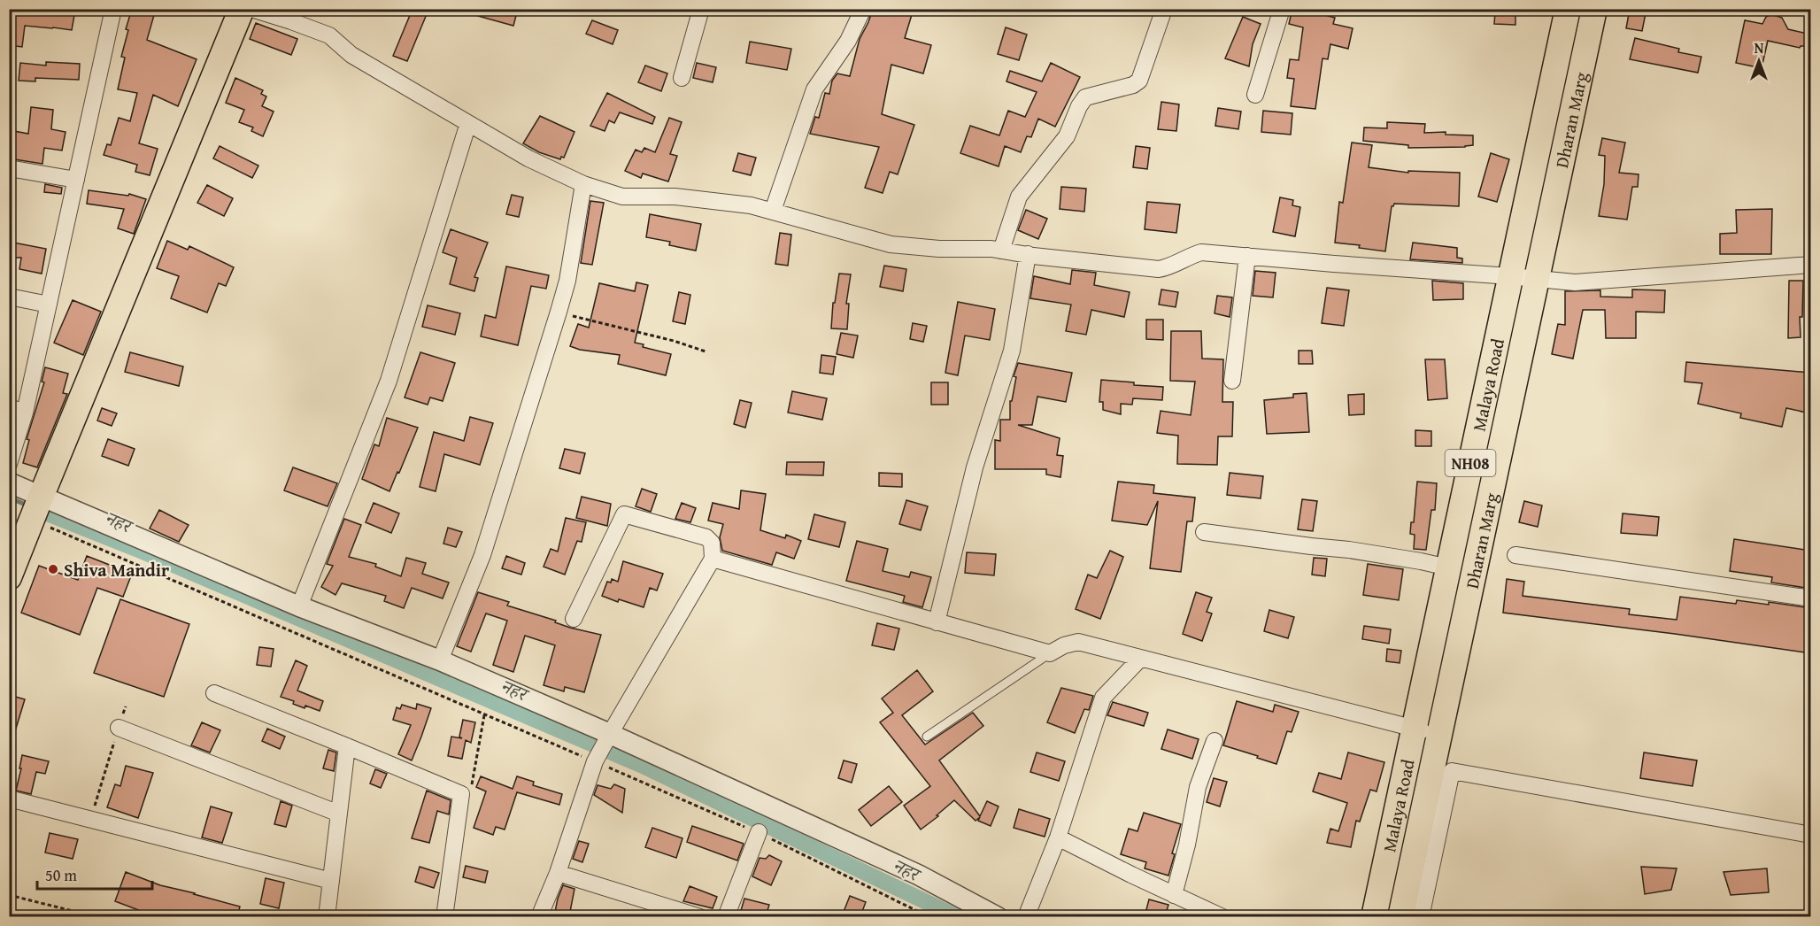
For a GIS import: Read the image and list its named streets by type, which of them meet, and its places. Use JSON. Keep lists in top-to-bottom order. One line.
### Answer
{"streets":{"main road":["Dharan Marg","Malaya Road","NH08"]},"water":["नहर"],"places":["Shiva Mandir"],"scale_bar":"50 m","north":"top"}
